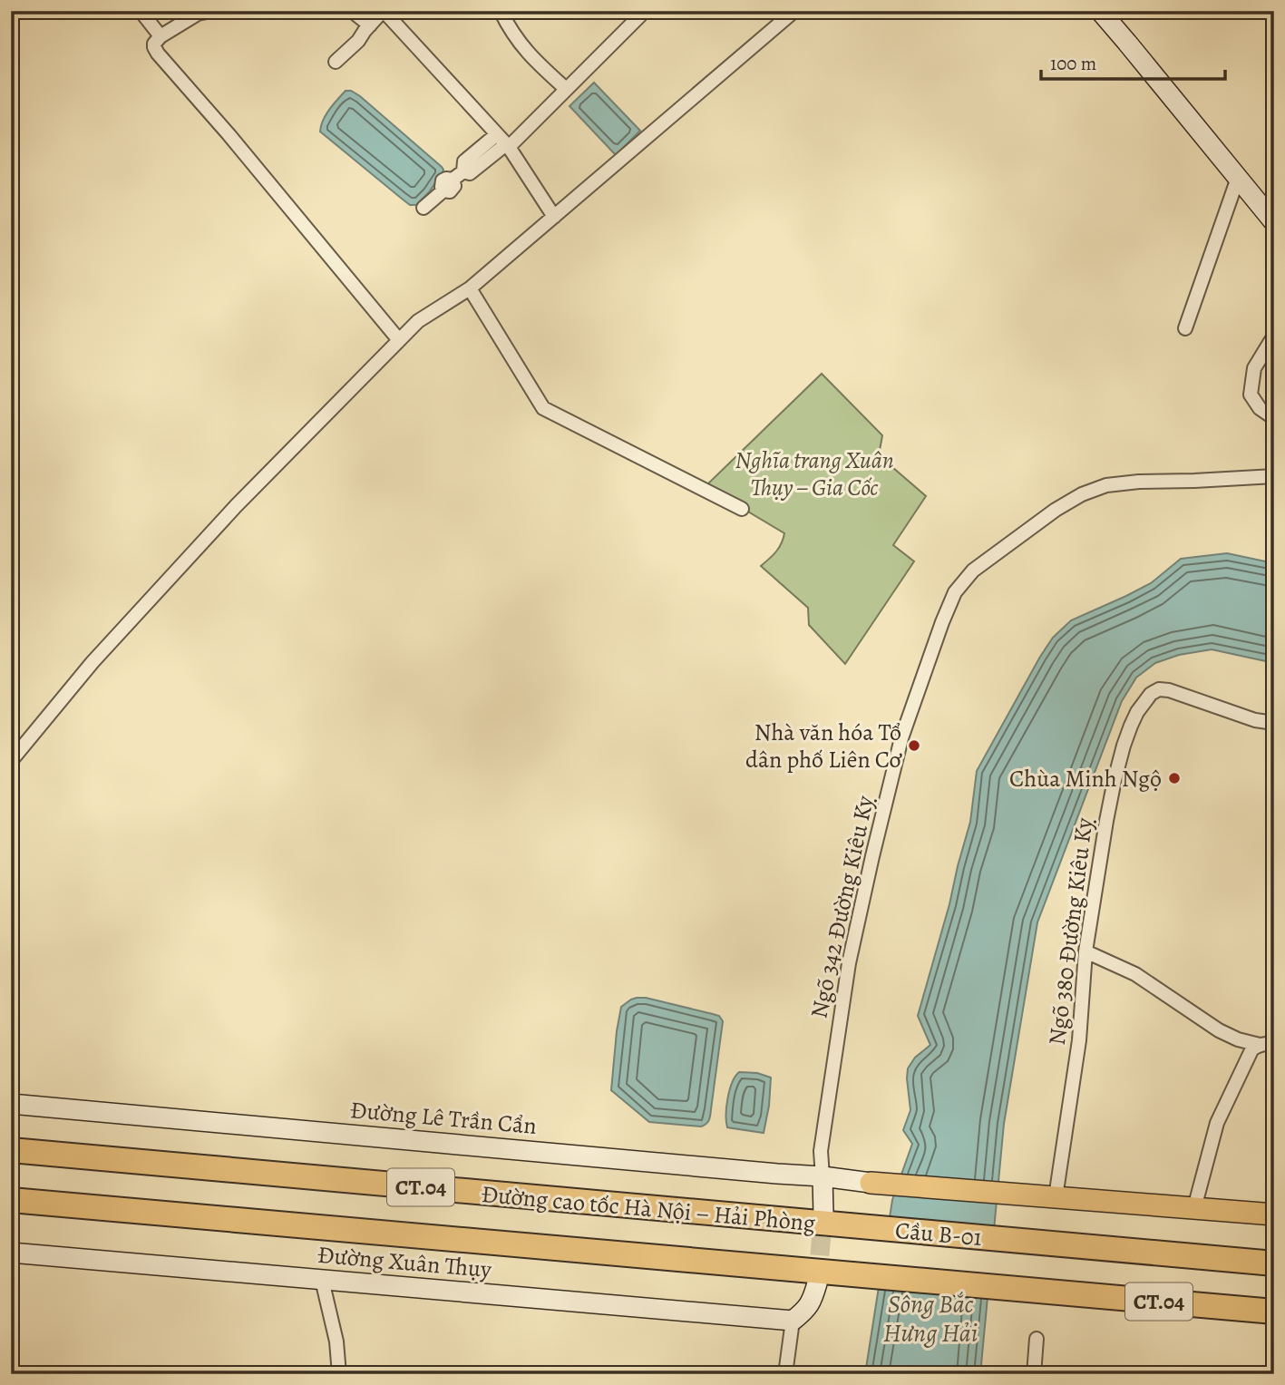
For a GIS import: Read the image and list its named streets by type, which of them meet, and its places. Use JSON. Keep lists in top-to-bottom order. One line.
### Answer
{"streets":{"highway":["CT.04","Đường cao tốc Hà Nội – Hải Phòng","Cầu B-01"],"main road":["Đường Lê Trần Cẩn","Đường Xuân Thụy"],"street":["Ngõ 342 Đường Kiêu Kỵ","Ngõ 380 Đường Kiêu Kỵ"]},"crossings":[["Ngõ 342 Đường Kiêu Kỵ","Đường Lê Trần Cẩn"],["Đường cao tốc Hà Nội – Hải Phòng","Cầu B-01"]],"water":["Sông Bắc Hưng Hải"],"parks":["Nghĩa trang Xuân Thụy – Gia Cốc"],"places":["Nhà văn hóa Tổ dân phố Liên Cơ","Chùa Minh Ngộ"],"scale_bar":"100 m"}
